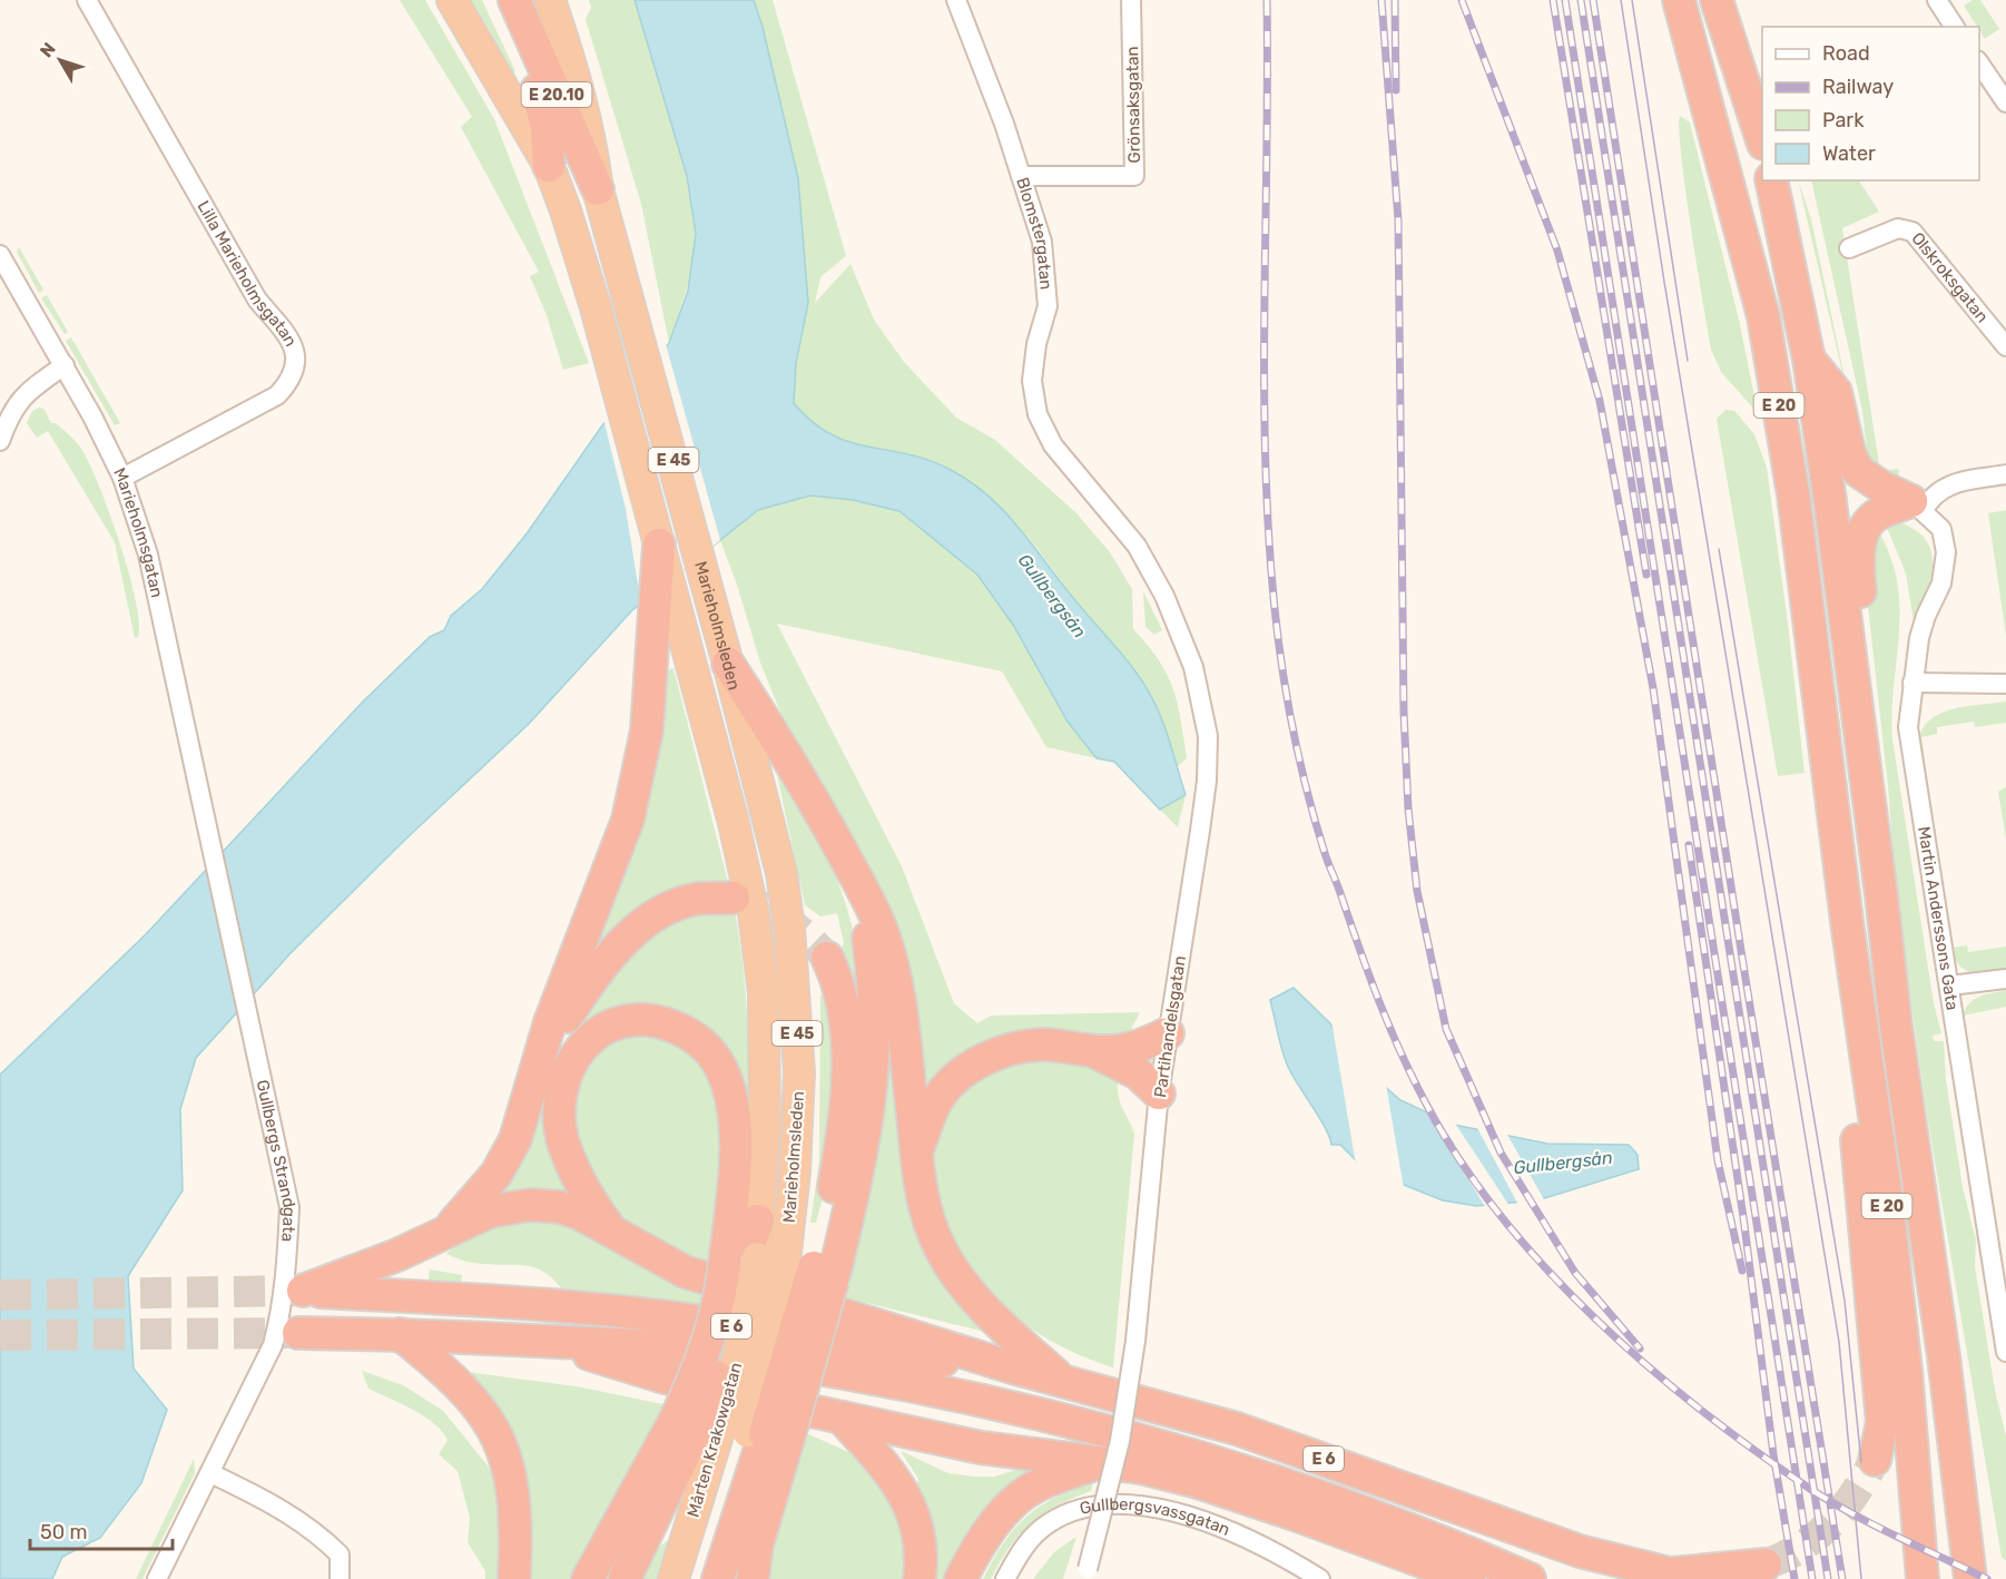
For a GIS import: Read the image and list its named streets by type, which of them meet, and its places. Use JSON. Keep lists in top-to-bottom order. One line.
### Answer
{"streets":{"highway":["E 20.10","E 20","E 45","Marieholmsleden","E 6","Mårten Krakowgatan"],"street":["Grönsaksgatan","Blomstergatan","Lilla Marieholmsgatan","Olskroksgatan","Marieholmsgatan","Martin Anderssons Gata","Partihandelsgatan","Gullbergs Strandgata","Gullbergsvassgatan"]},"crossings":[["E 20.10","Marieholmsleden"],["Grönsaksgatan","Blomstergatan"],["Blomstergatan","Partihandelsgatan"],["Lilla Marieholmsgatan","Marieholmsgatan"],["Marieholmsgatan","Gullbergs Strandgata"],["Marieholmsleden","Mårten Krakowgatan"]],"water":["Gullbergsån"],"legend":["Road","Railway","Park","Water"],"scale_bar":"50 m","north":"top left"}
